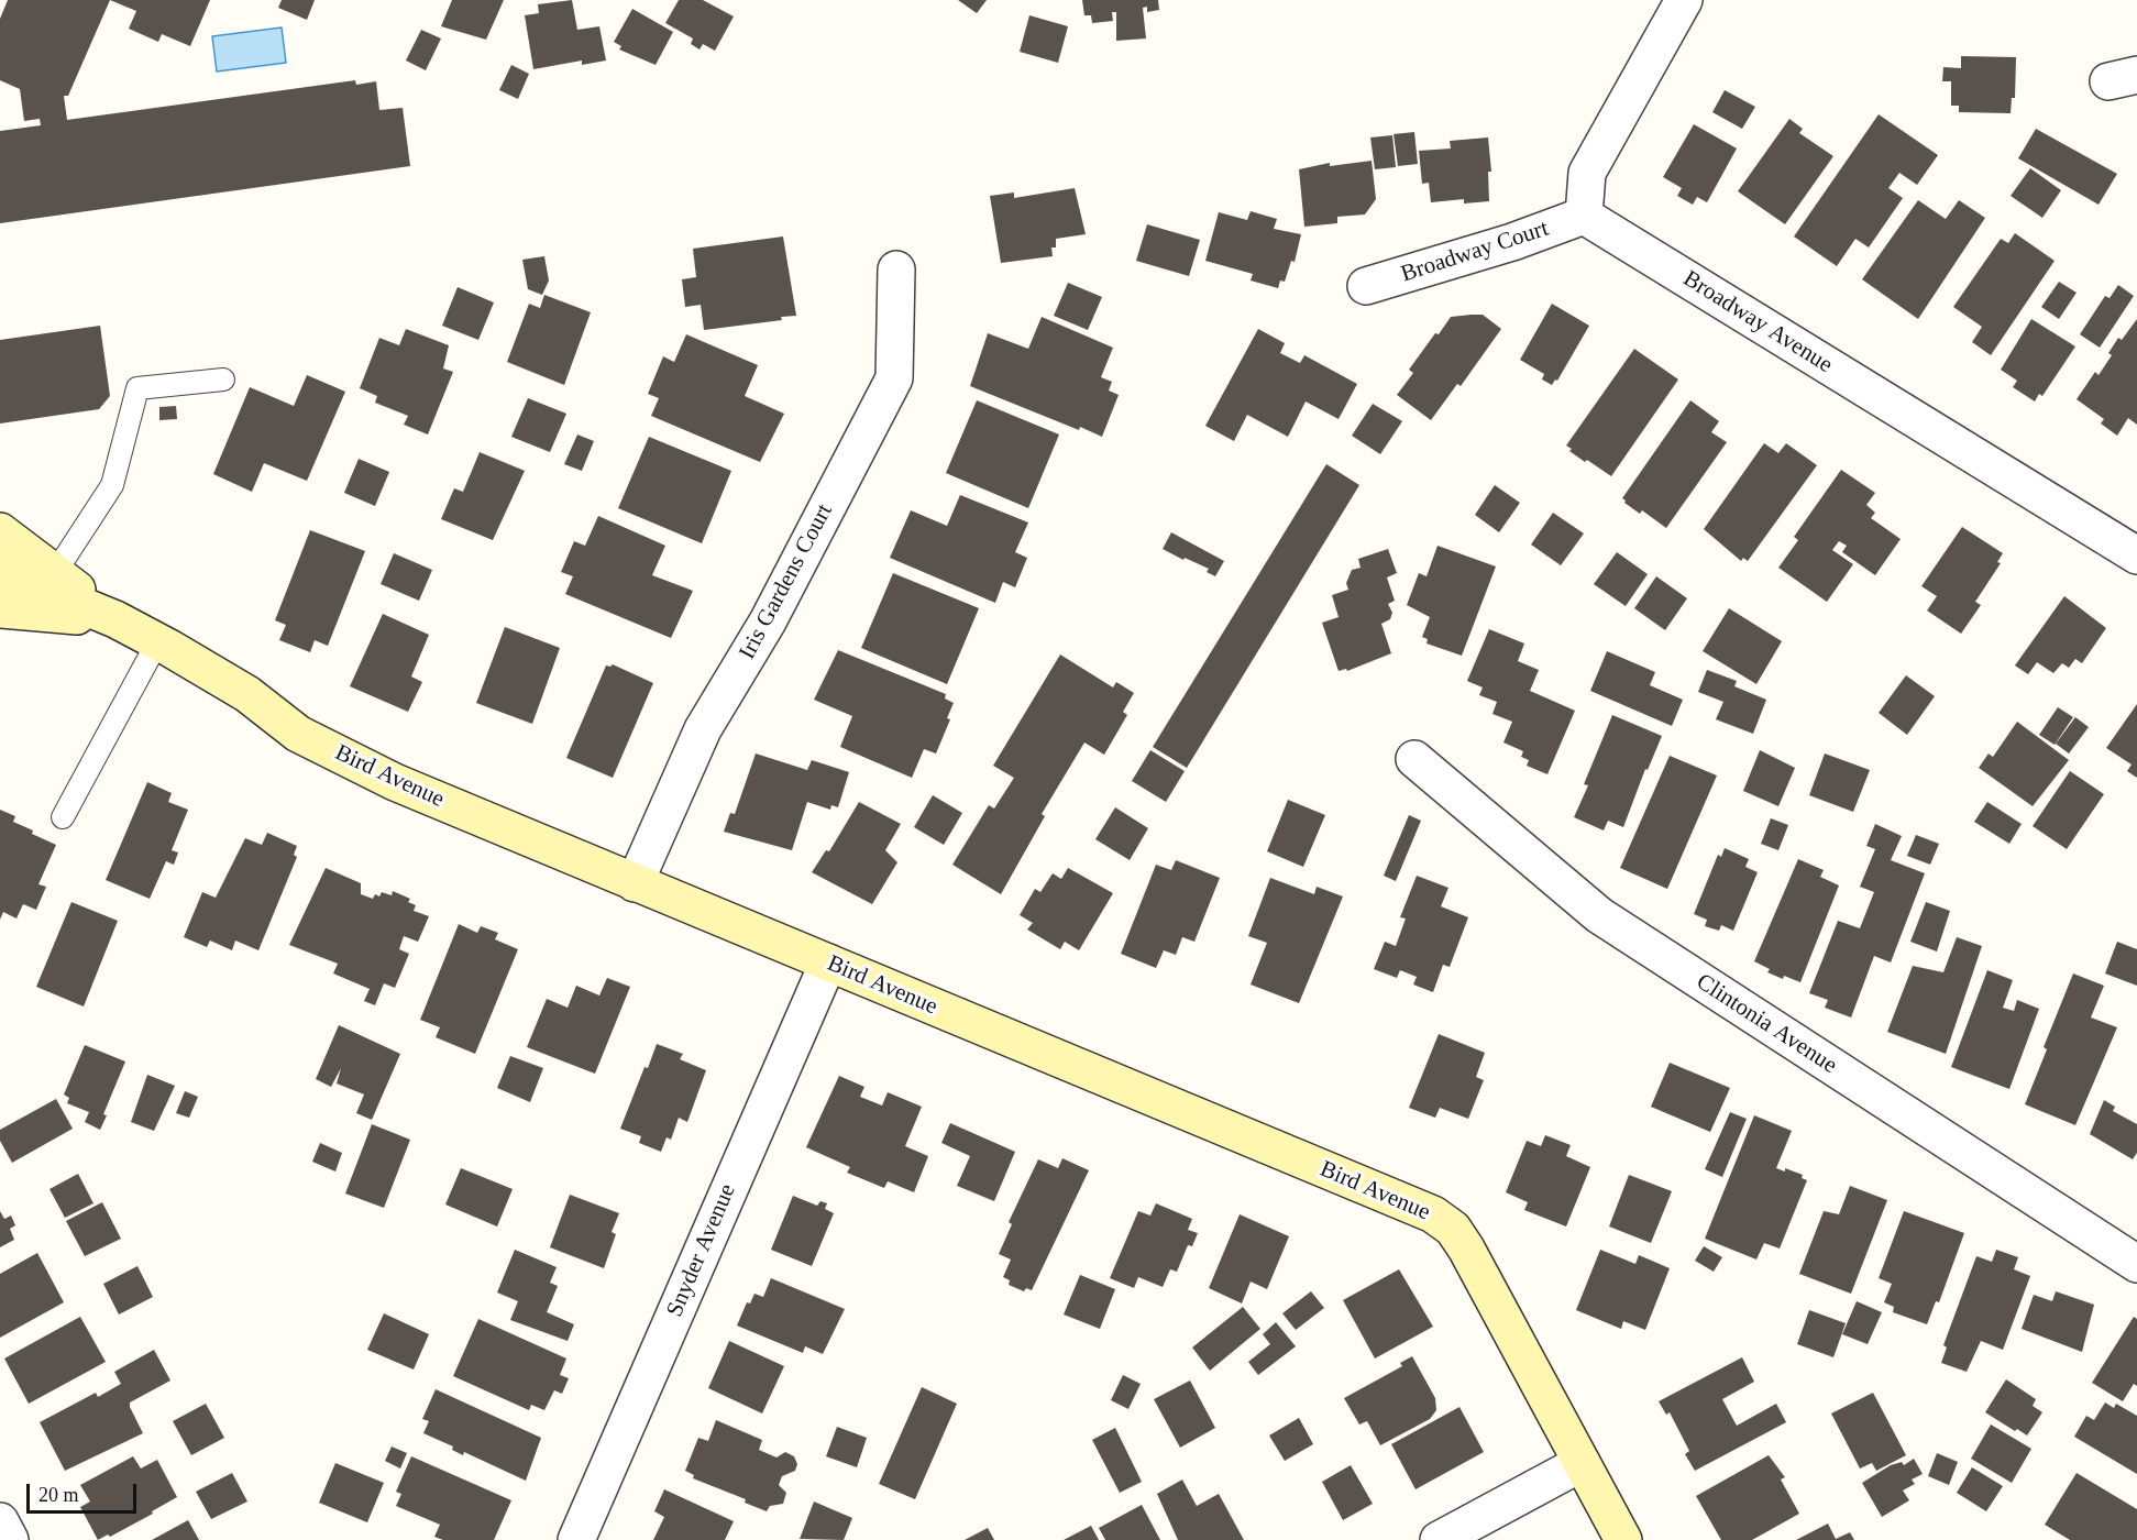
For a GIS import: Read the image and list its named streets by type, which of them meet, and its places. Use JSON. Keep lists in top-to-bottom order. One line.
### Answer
{"streets":{"main road":["Bird Avenue"],"street":["Broadway Court","Broadway Avenue","Iris Gardens Court","Clintonia Avenue","Snyder Avenue"]},"crossings":[["Broadway Court","Broadway Avenue"],["Iris Gardens Court","Bird Avenue"],["Bird Avenue","Snyder Avenue"]],"scale_bar":"20 m"}
